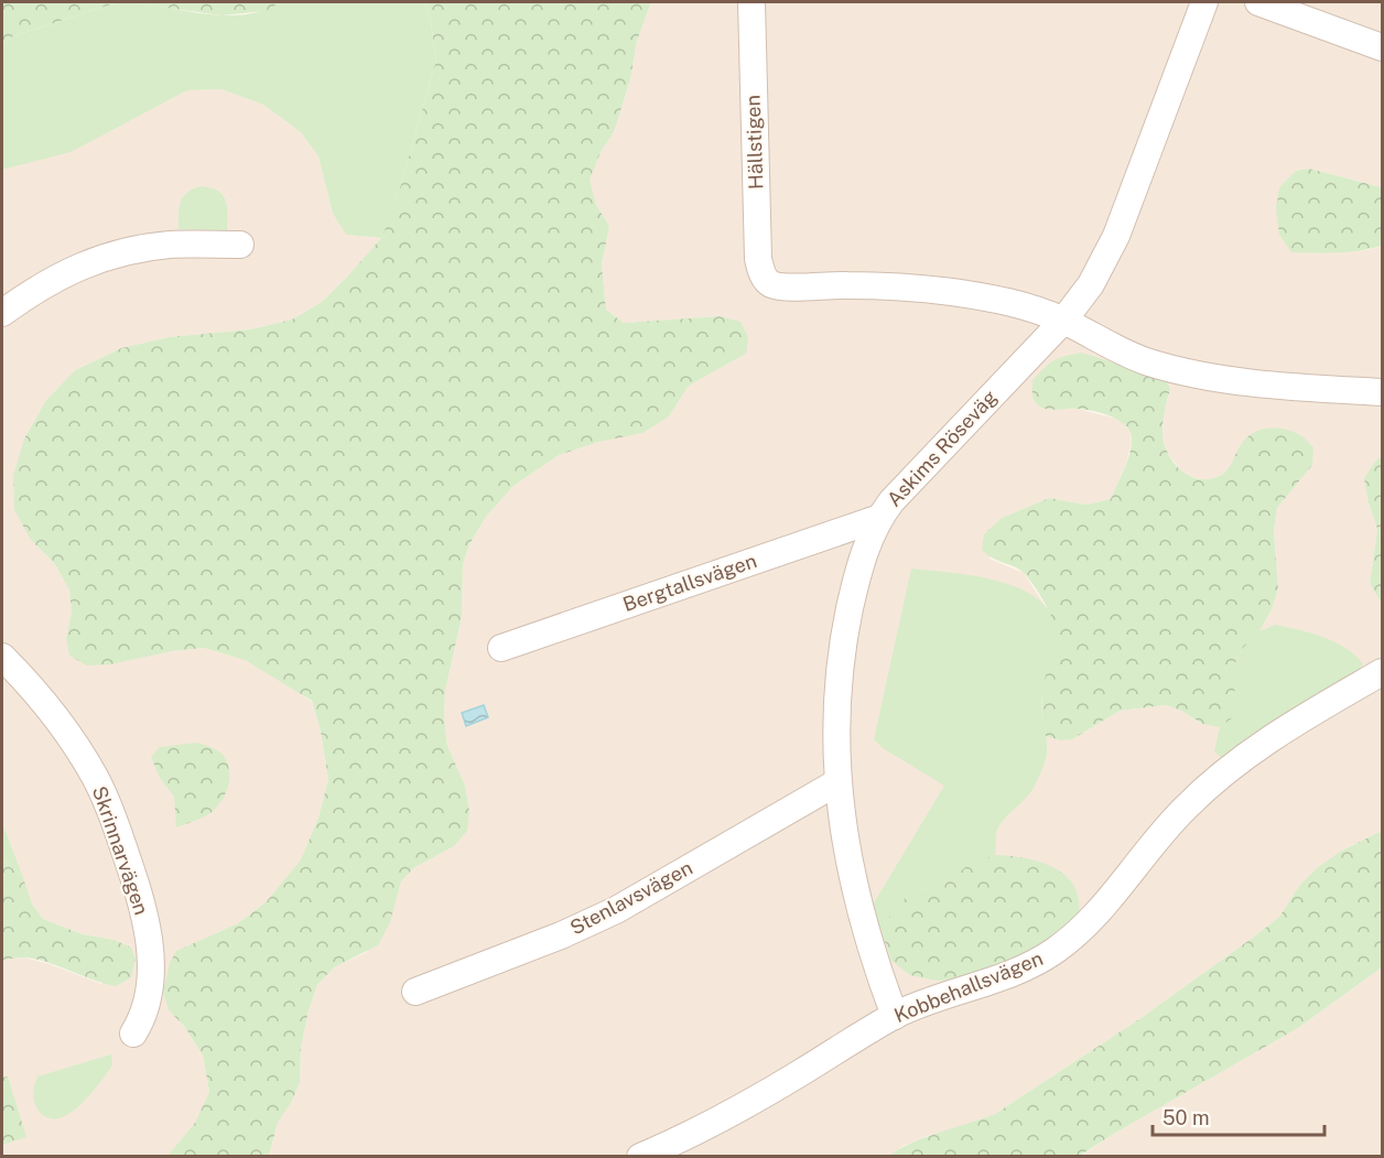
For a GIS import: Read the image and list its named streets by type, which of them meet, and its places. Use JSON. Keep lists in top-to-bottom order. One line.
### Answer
{"streets":{"street":["Hällstigen","Askims Röseväg","Bergtallsvägen","Skrinnarvägen","Stenlavsvägen","Kobbehallsvägen"]},"crossings":[["Hällstigen","Askims Röseväg"],["Askims Röseväg","Bergtallsvägen"],["Askims Röseväg","Stenlavsvägen"],["Askims Röseväg","Kobbehallsvägen"]],"scale_bar":"50 m"}
